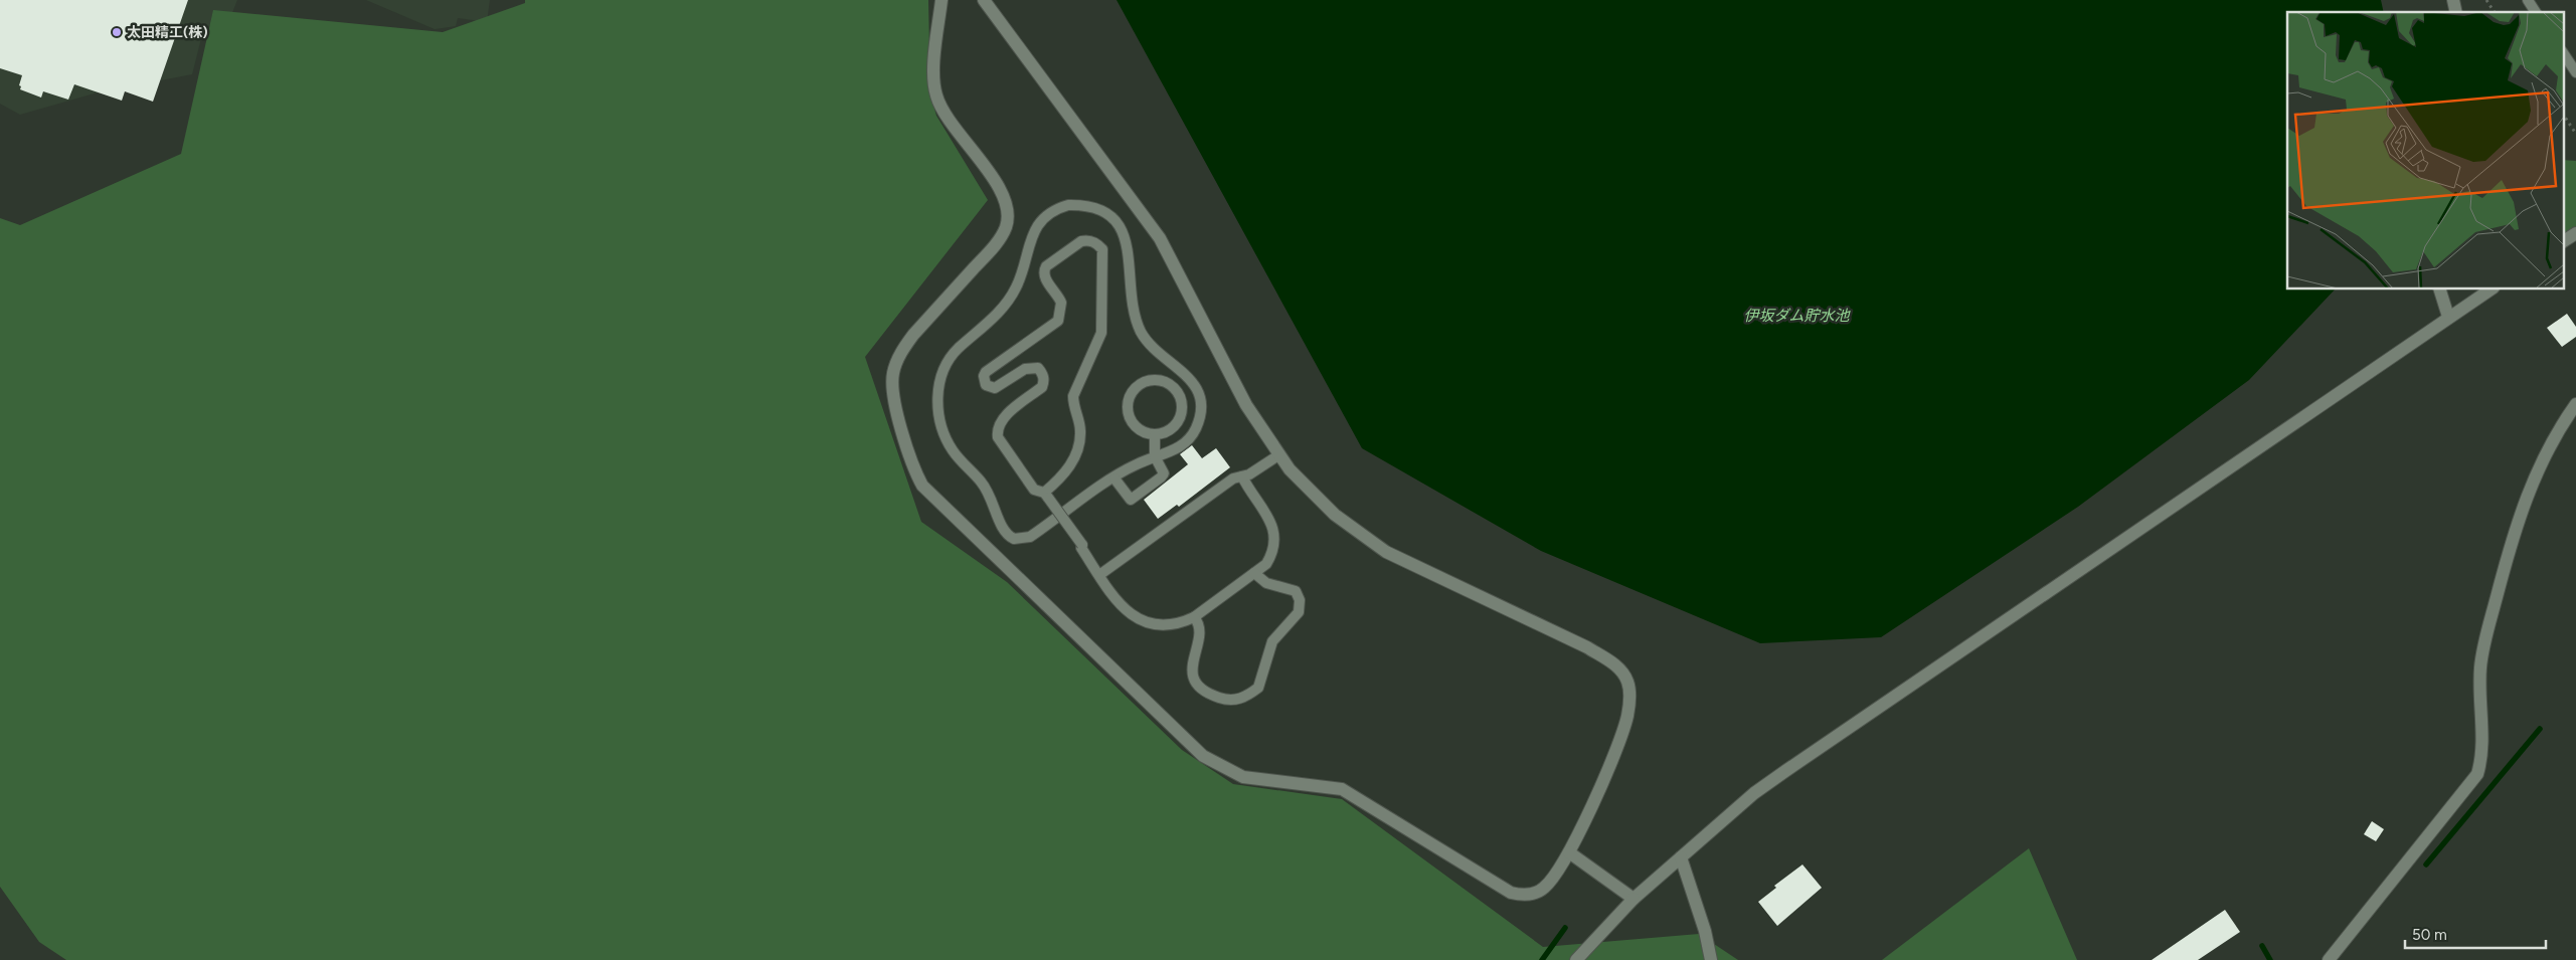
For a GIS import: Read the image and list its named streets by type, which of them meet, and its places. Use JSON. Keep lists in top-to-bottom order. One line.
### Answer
{"water":["伊坂ダム貯水池"],"places":["太田精工(株)"],"scale_bar":"50 m"}
